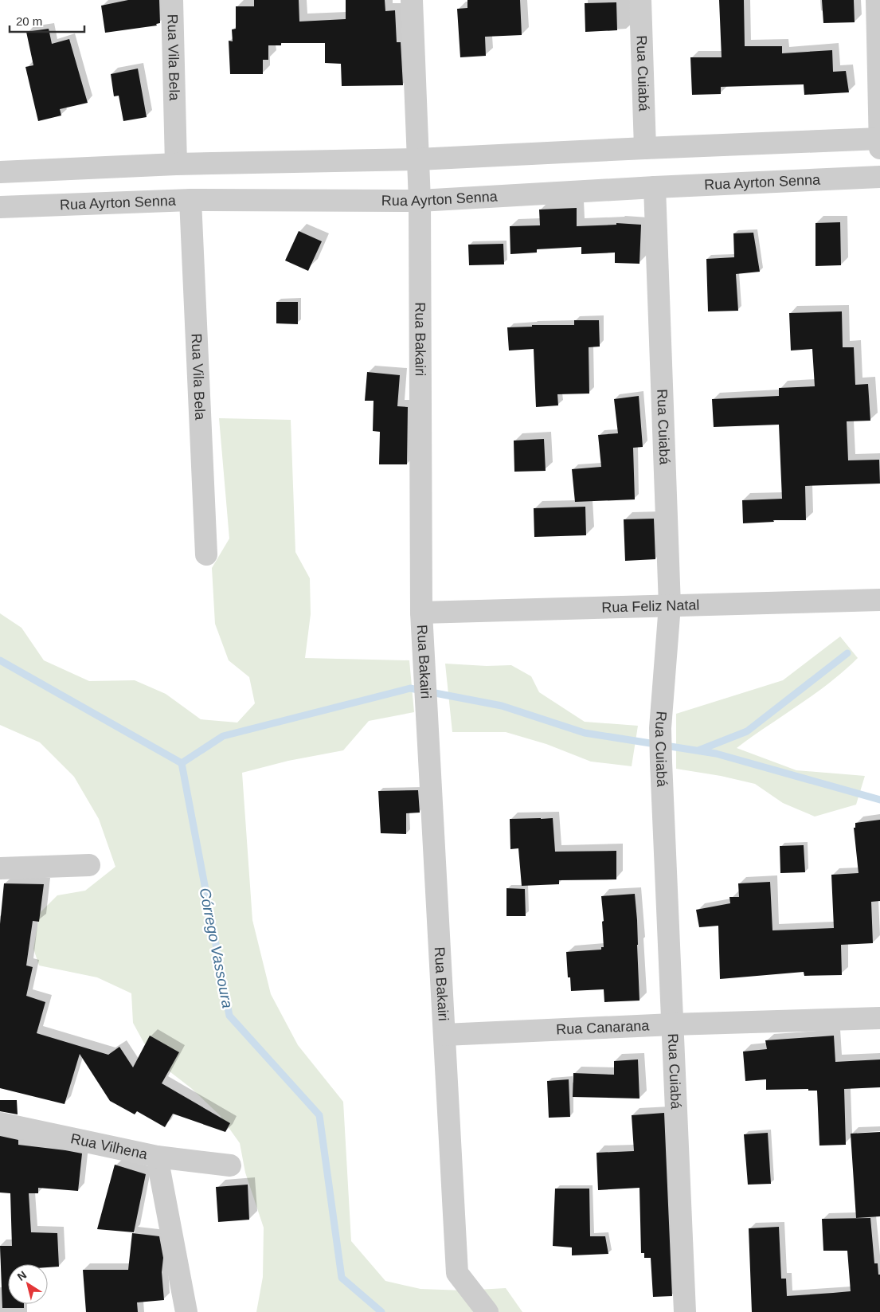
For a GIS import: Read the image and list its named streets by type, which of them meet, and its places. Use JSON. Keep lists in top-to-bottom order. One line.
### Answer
{"streets":{"street":["Rua Vila Bela","Rua Cuiabá","Rua Ayrton Senna","Rua Bakairi","Rua Feliz Natal","Rua Canarana","Rua Vilhena"]},"crossings":[["Rua Vila Bela","Rua Ayrton Senna"],["Rua Cuiabá","Rua Ayrton Senna"],["Rua Cuiabá","Rua Feliz Natal"],["Rua Cuiabá","Rua Canarana"],["Rua Ayrton Senna","Rua Bakairi"],["Rua Bakairi","Rua Feliz Natal"],["Rua Bakairi","Rua Canarana"]],"water":["Córrego Vassoura"],"scale_bar":"20 m","north":"top left"}
